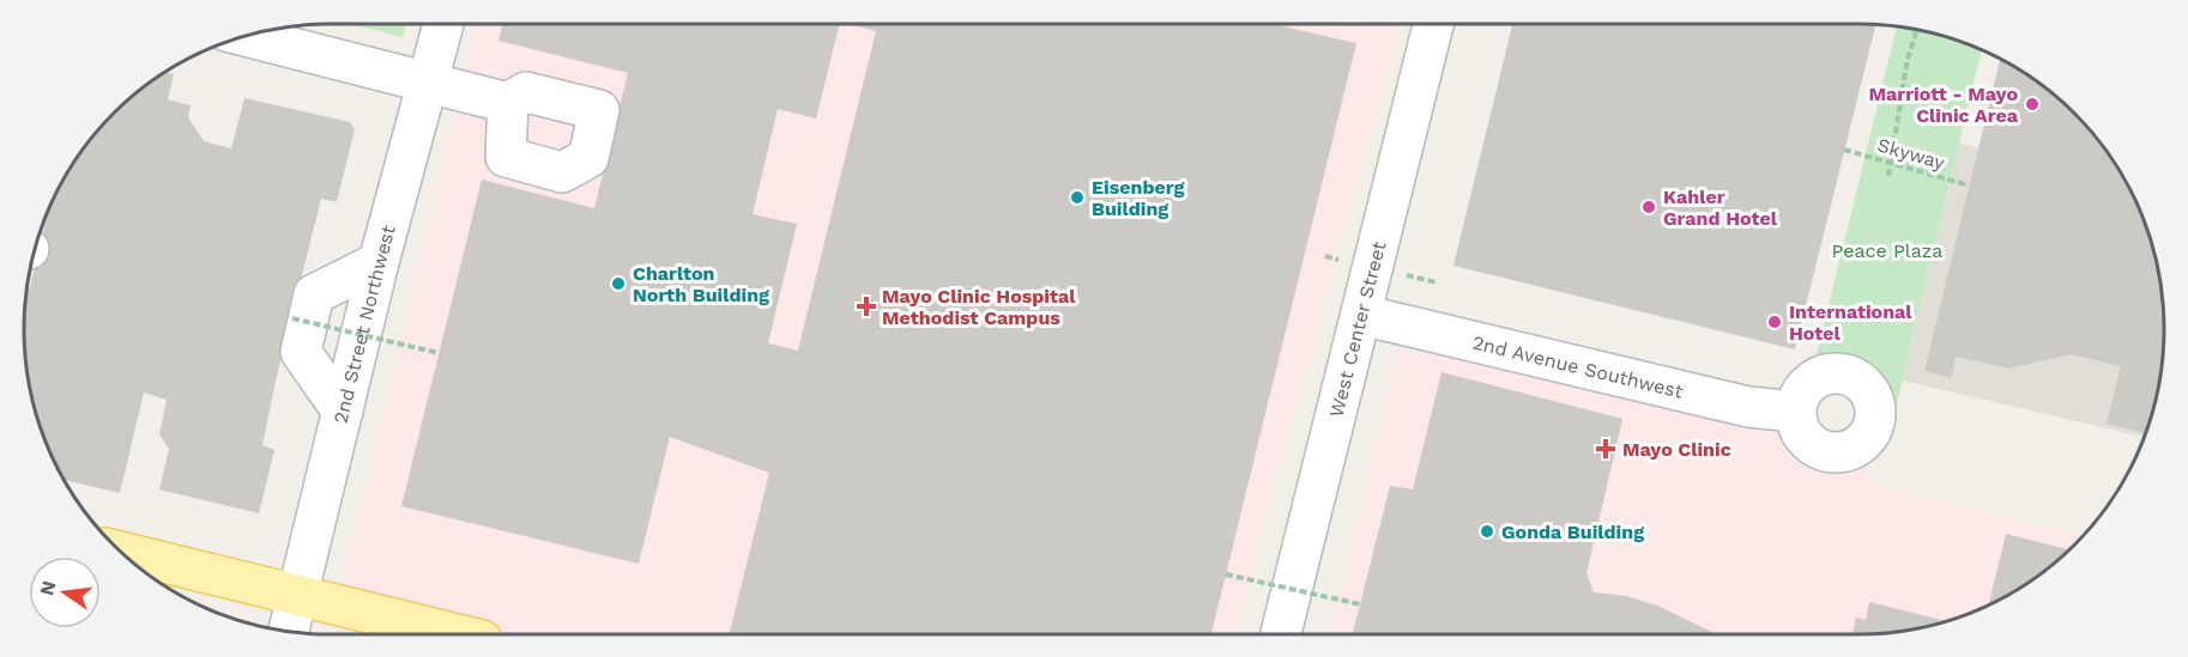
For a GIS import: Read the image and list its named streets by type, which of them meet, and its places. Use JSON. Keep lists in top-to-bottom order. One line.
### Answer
{"streets":{"street":["2nd Street Northwest","West Center Street","2nd Avenue Southwest"],"path":["Skyway"]},"crossings":[["West Center Street","2nd Avenue Southwest"]],"parks":["Peace Plaza"],"places":{"other":["Marriott - Mayo Clinic Area","Eisenberg Building","Kahler Grand Hotel","Charlton North Building","International Hotel","Gonda Building"],"health":["Mayo Clinic Hospital Methodist Campus","Mayo Clinic"]},"north":"left"}
